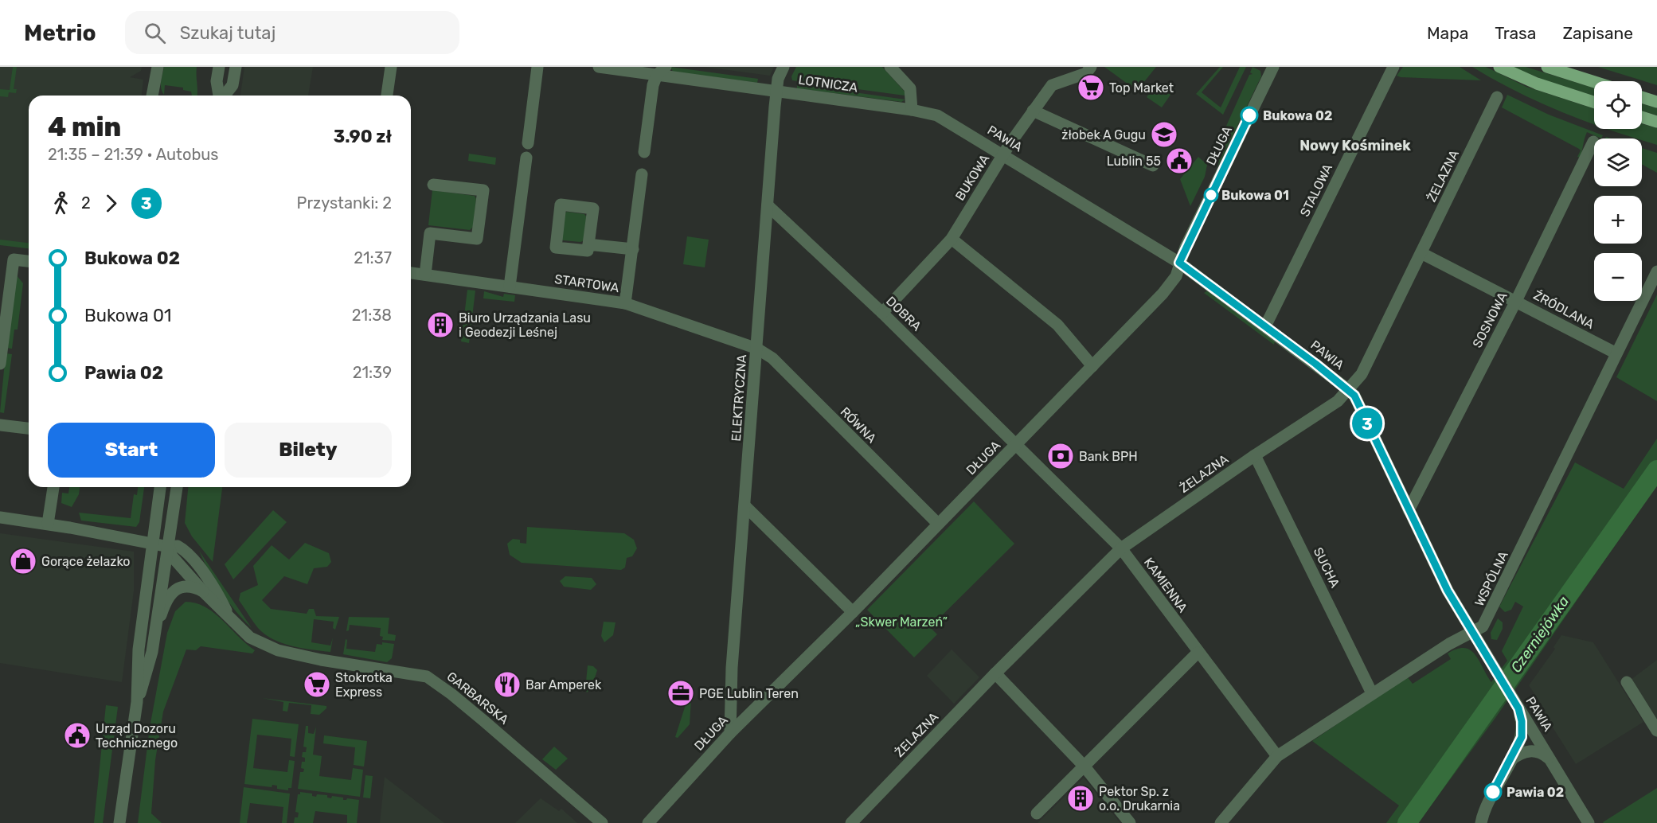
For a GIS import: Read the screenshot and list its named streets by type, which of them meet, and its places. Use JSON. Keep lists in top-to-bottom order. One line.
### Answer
{"streets":{"street":["LOTNICZA","PAWIA","DŁUGA","ŻELAZNA","BUKOWA","STALOWA","STARTOWA","ŹRÓDLANA","DOBRA","SOSNOWA","ELEKTRYCZNA","RÓWNA","SUCHA","WSPÓLNA","KAMIENNA","GARBARSKA"]},"crossings":[["LOTNICZA","PAWIA"],["LOTNICZA","ELEKTRYCZNA"],["PAWIA","DŁUGA"],["PAWIA","ŻELAZNA"],["PAWIA","BUKOWA"],["PAWIA","STALOWA"],["PAWIA","SOSNOWA"],["PAWIA","WSPÓLNA"],["DŁUGA","DOBRA"],["DŁUGA","ELEKTRYCZNA"],["DŁUGA","RÓWNA"],["DŁUGA","KAMIENNA"],["ŻELAZNA","ŹRÓDLANA"],["ŻELAZNA","SUCHA"],["ŻELAZNA","KAMIENNA"],["BUKOWA","DOBRA"],["STARTOWA","ELEKTRYCZNA"],["STARTOWA","RÓWNA"],["ŹRÓDLANA","SOSNOWA"],["ŹRÓDLANA","WSPÓLNA"],["DOBRA","ELEKTRYCZNA"],["DOBRA","KAMIENNA"],["ELEKTRYCZNA","RÓWNA"],["SUCHA","WSPÓLNA"],["WSPÓLNA","KAMIENNA"]],"districts":["Nowy Kośminek"],"water":["Czerniejówka"],"parks":["„Skwer Marzeń”"],"places":{"supermarket":["Top Market","Stokrotka Express"],"other":["Bukowa 02","Bukowa 01","Pawia 02"],"school or university":["żłobek A Gugu"],"public building":["Lublin 55","Urząd Dozoru Technicznego"],"building":["Biuro Urządzania Lasu i Geodezji Leśnej","Pektor Sp. z o.o. Drukarnia"],"bank":["Bank BPH"],"shop":["Gorące żelazko"],"restaurant":["Bar Amperek"],"office":["PGE Lublin Teren"]},"lines":["bus line 3"],"page":{"header":"Metrio","search":"Szukaj tutaj","nav":["Mapa","Trasa","Zapisane"],"on_map":"3","map_buttons":["+","−"],"heading":["4 min","21:35 – 21:39 · Autobus","3.90 zł"],"legs":["2","3","Przystanki: 2"],"list":[{"name":"Bukowa 02","value":"21:37"},{"name":"Bukowa 01","value":"21:38"},{"name":"Pawia 02","value":"21:39"}],"buttons":["Start","Bilety"]}}
